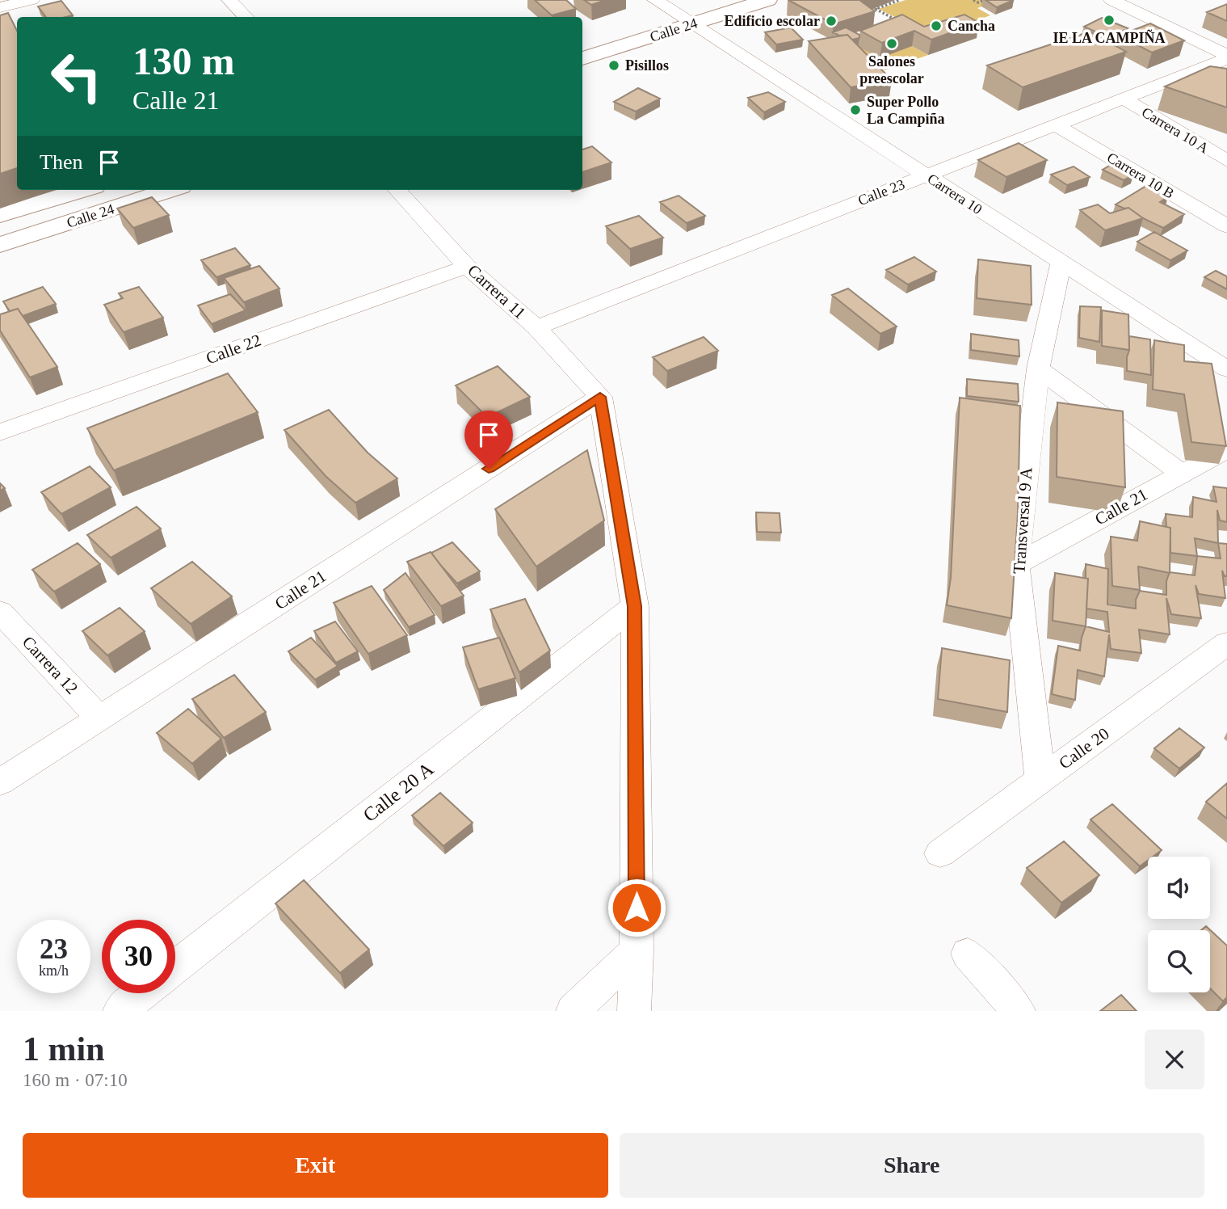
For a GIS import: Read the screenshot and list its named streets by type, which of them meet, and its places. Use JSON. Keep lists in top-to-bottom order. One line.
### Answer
{"streets":{"street":["Calle 24","Carrera 10 A","Carrera 10 B","Calle 23","Carrera 10","Carrera 11","Calle 22","Calle 21","Transversal 9 A","Carrera 12","Calle 20","Calle 20 A"]},"crossings":[["Calle 24","Carrera 10"],["Carrera 10 A","Calle 23"],["Carrera 10 B","Calle 23"],["Calle 23","Carrera 10"],["Calle 23","Carrera 11"],["Carrera 10","Transversal 9 A"],["Carrera 11","Calle 22"],["Carrera 11","Calle 21"],["Calle 21","Transversal 9 A"],["Calle 21","Carrera 12"],["Transversal 9 A","Calle 20"]],"places":["IE LA CAMPIÑA","Edificio escolar","Cancha","Salones preescolar","Pisillos","Super Pollo La Campiña"],"page":{"turn":["130 m","Calle 21"],"then":"Then","speed":"23 km/h","limit":"30","heading":["1 min","160 m · 07:10"],"buttons":["Exit","Share"]}}
